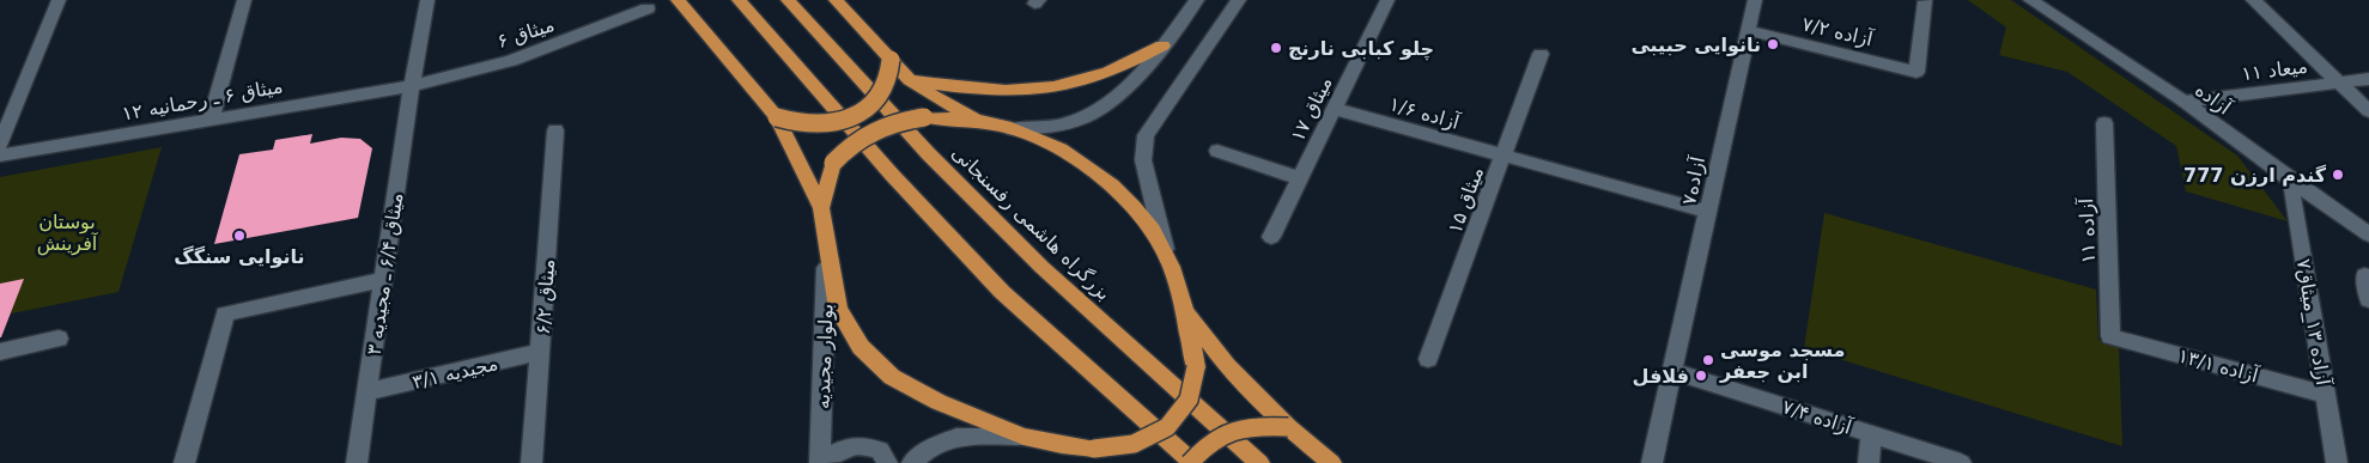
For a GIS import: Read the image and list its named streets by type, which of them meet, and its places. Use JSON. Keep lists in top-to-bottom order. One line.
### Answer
{"streets":{"highway":["بزرگراه هاشمی رفسنجانی"],"street":["آزاده ۷/۲","میثاق ۶","میعاد ۱۱","آزاده","میثاق ۶ ـ رحمانیه ۱۲","میثاق ۱۷","آزاده ۱/۶","آزاده۷","میثاق ۱۵","آزاده ۱۱","میثاق ۶/۴ ـ مجیدیه ۳","میثاق ۶/۲","آزاده ۱۳_میثاق۷","بولوار مجیدیه","آزاده ۱۳/۱","مجیدیه ۳/۱","آزاده ۷/۴"]},"crossings":[["آزاده ۷/۲","آزاده۷"],["میثاق ۶","میثاق ۶ ـ رحمانیه ۱۲"],["میثاق ۶","میثاق ۶/۴ ـ مجیدیه ۳"],["میعاد ۱۱","آزاده"],["آزاده","آزاده ۱۳_میثاق۷"],["میثاق ۶ ـ رحمانیه ۱۲","میثاق ۶/۴ ـ مجیدیه ۳"],["میثاق ۱۷","آزاده ۱/۶"],["آزاده ۱/۶","آزاده۷"],["آزاده ۱/۶","میثاق ۱۵"],["آزاده۷","آزاده ۷/۴"],["آزاده ۱۱","آزاده ۱۳/۱"],["میثاق ۶/۴ ـ مجیدیه ۳","مجیدیه ۳/۱"],["میثاق ۶/۲","مجیدیه ۳/۱"],["آزاده ۱۳_میثاق۷","آزاده ۱۳/۱"]],"parks":["بوستان آفرینش"],"places":["نانوایی حبیبی","چلو کبابی نارنج","گندم ارزن 777","نانوایی سنگگ","مسجد موسی ابن جعفر","فلافل"]}
